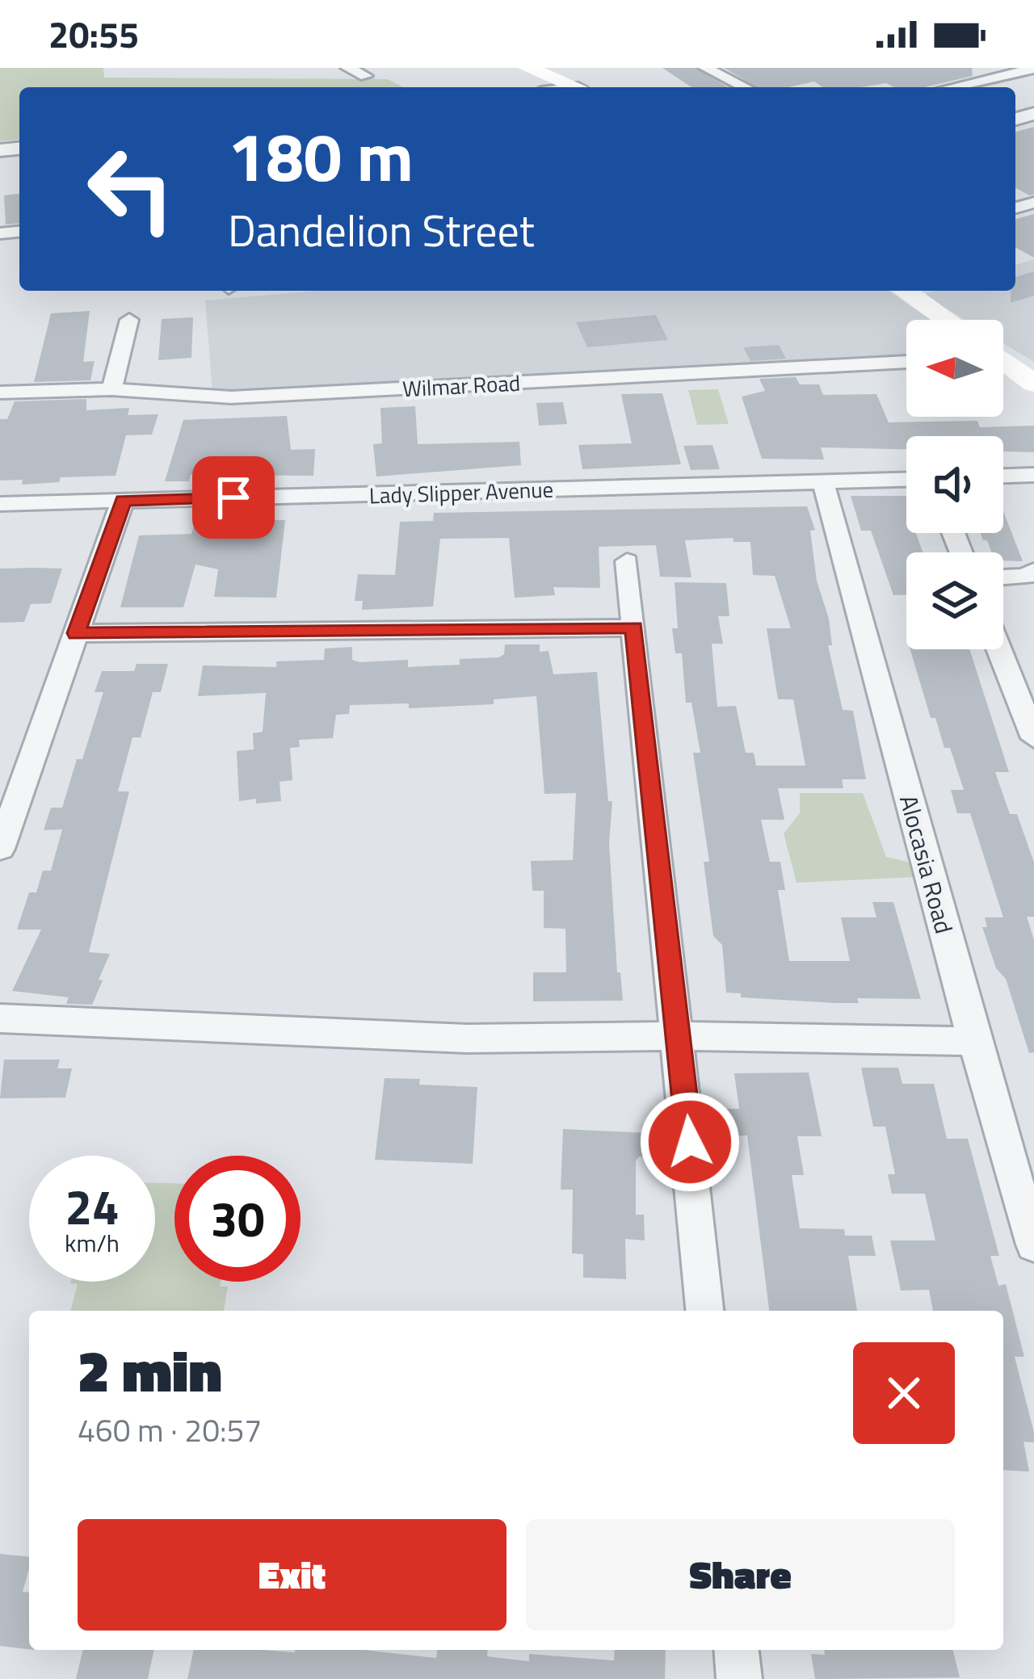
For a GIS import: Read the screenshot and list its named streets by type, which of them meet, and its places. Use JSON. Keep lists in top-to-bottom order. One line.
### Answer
{"streets":{"street":["Wilmar Road","Lady Slipper Avenue","Alocasia Road"]},"crossings":[["Lady Slipper Avenue","Alocasia Road"]],"north":"left","page":{"status":"20:55","turn":["180 m","Dandelion Street"],"speed":"24 km/h","limit":"30","heading":["2 min","460 m · 20:57"],"buttons":["Exit","Share"]}}
